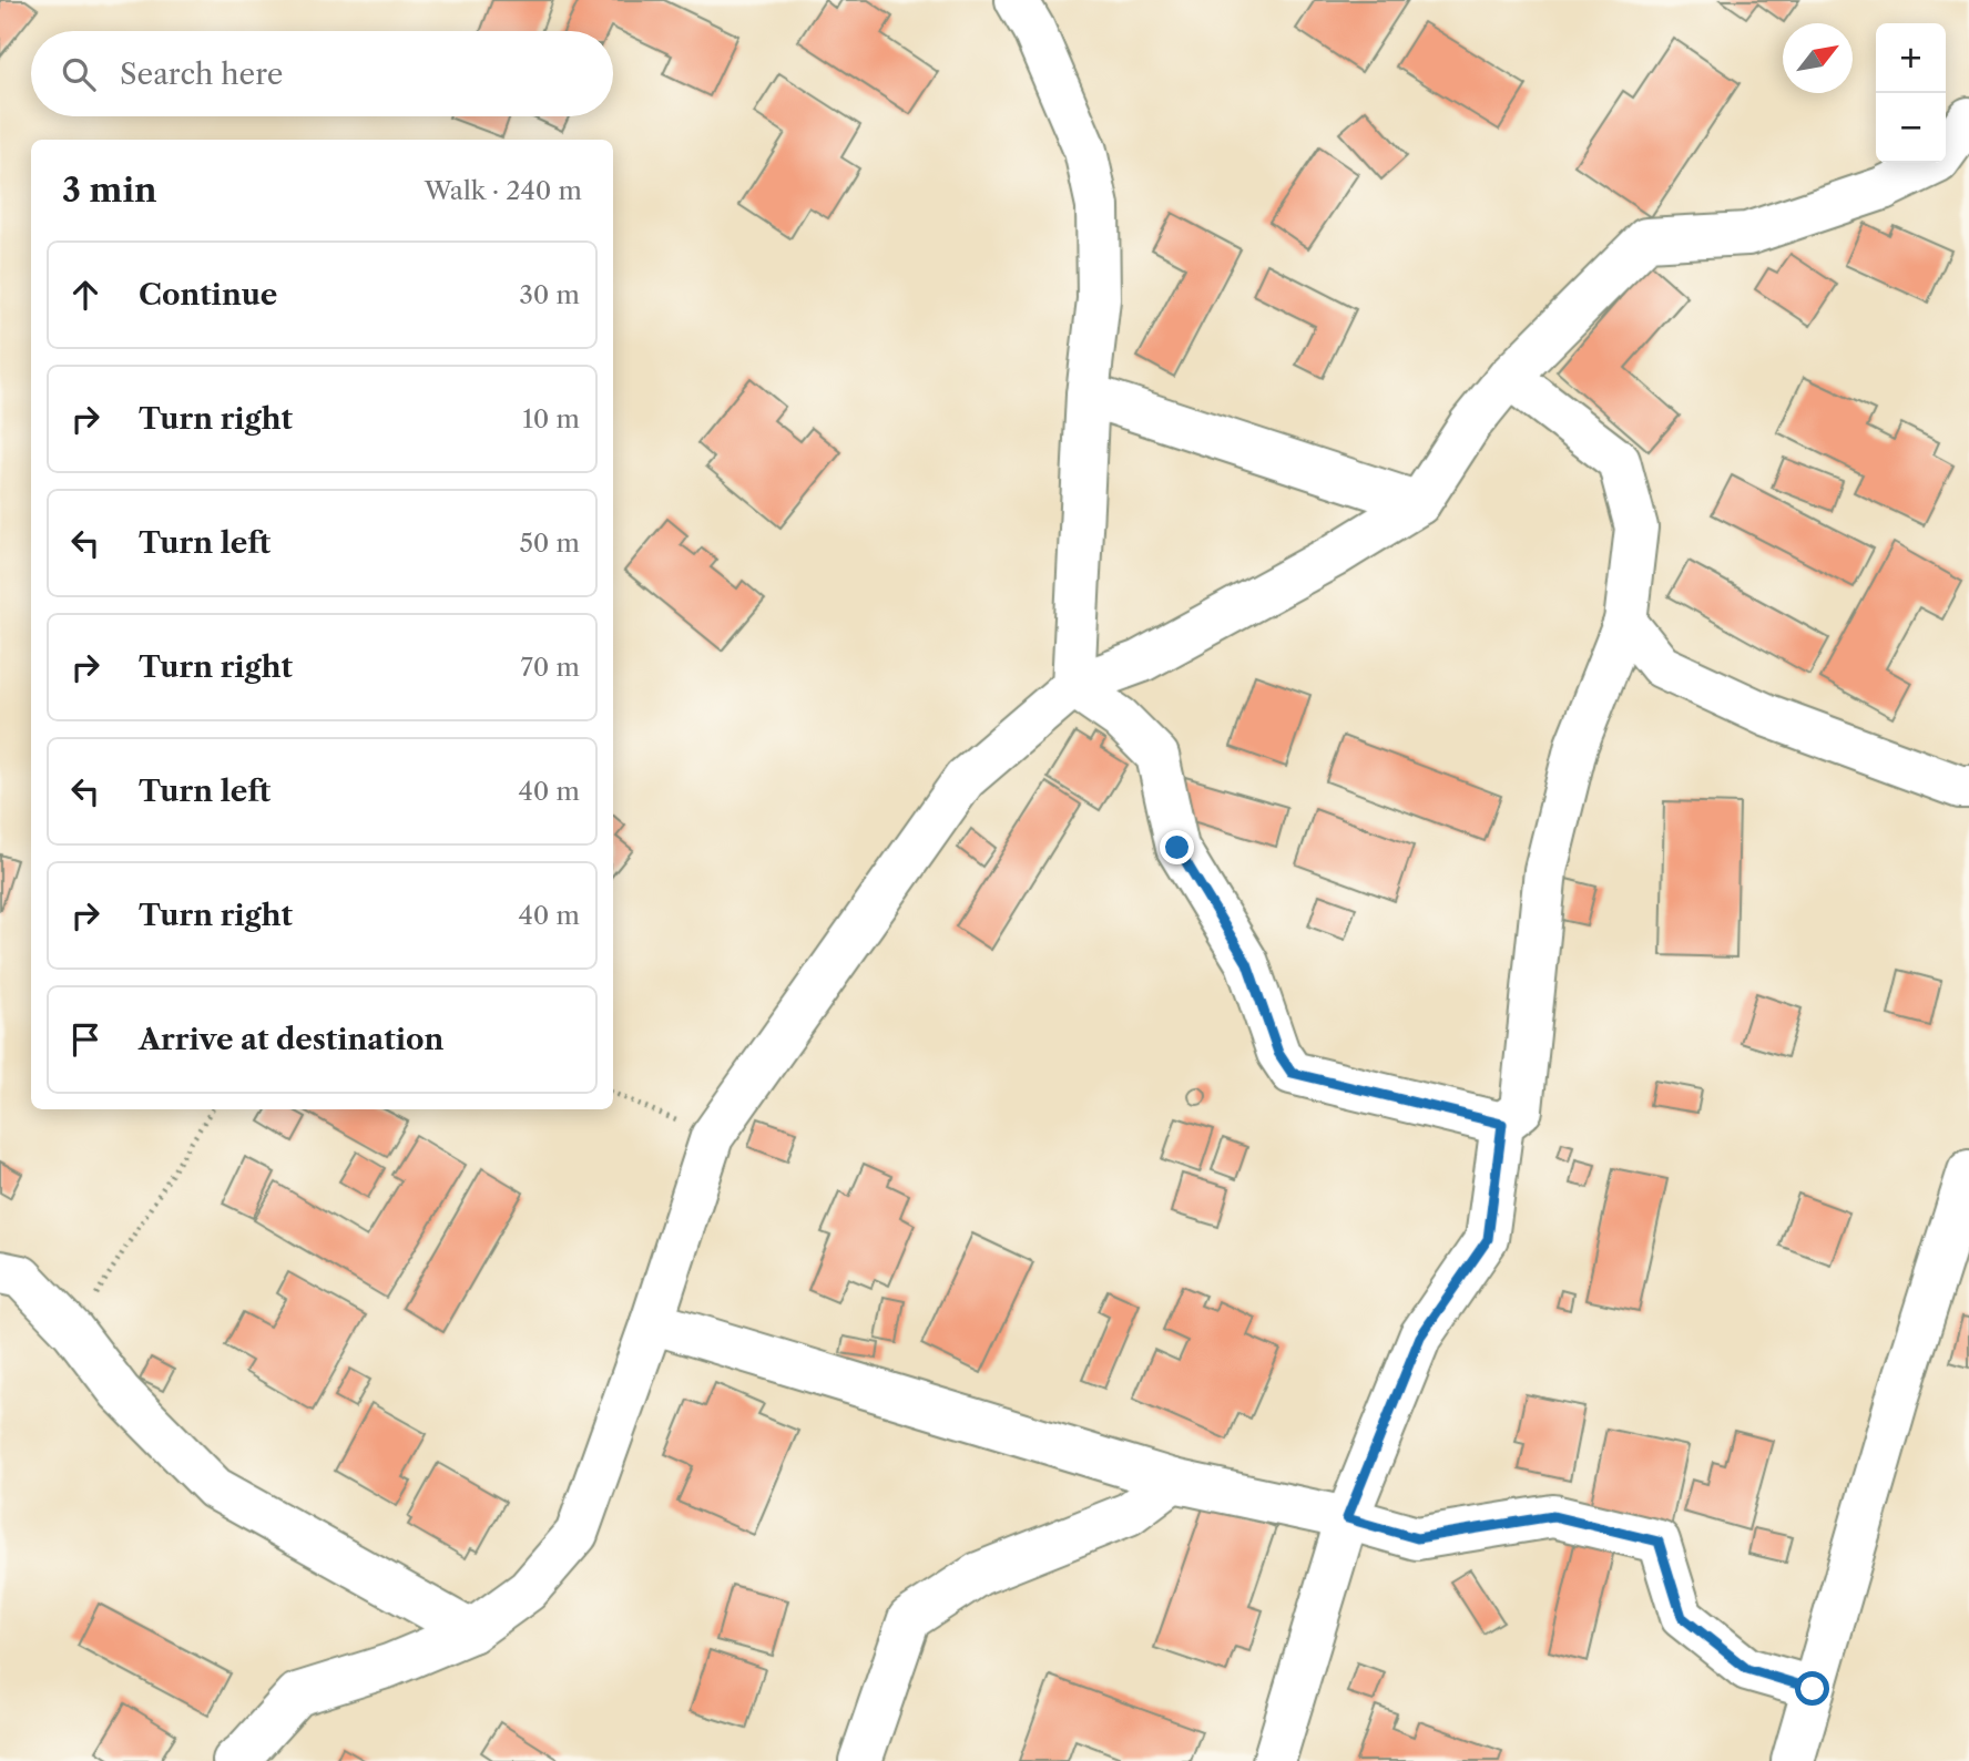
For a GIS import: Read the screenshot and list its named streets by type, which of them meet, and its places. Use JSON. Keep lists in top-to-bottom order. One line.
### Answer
{"north":"top right","page":{"map_buttons":["+","−"],"search":"Search here","heading":["3 min","Walk · 240 m"],"list":[["Continue","30 m"],["Turn right","10 m"],["Turn left","50 m"],["Turn right","70 m"],["Turn left","40 m"],["Turn right","40 m"],"Arrive at destination"]}}
